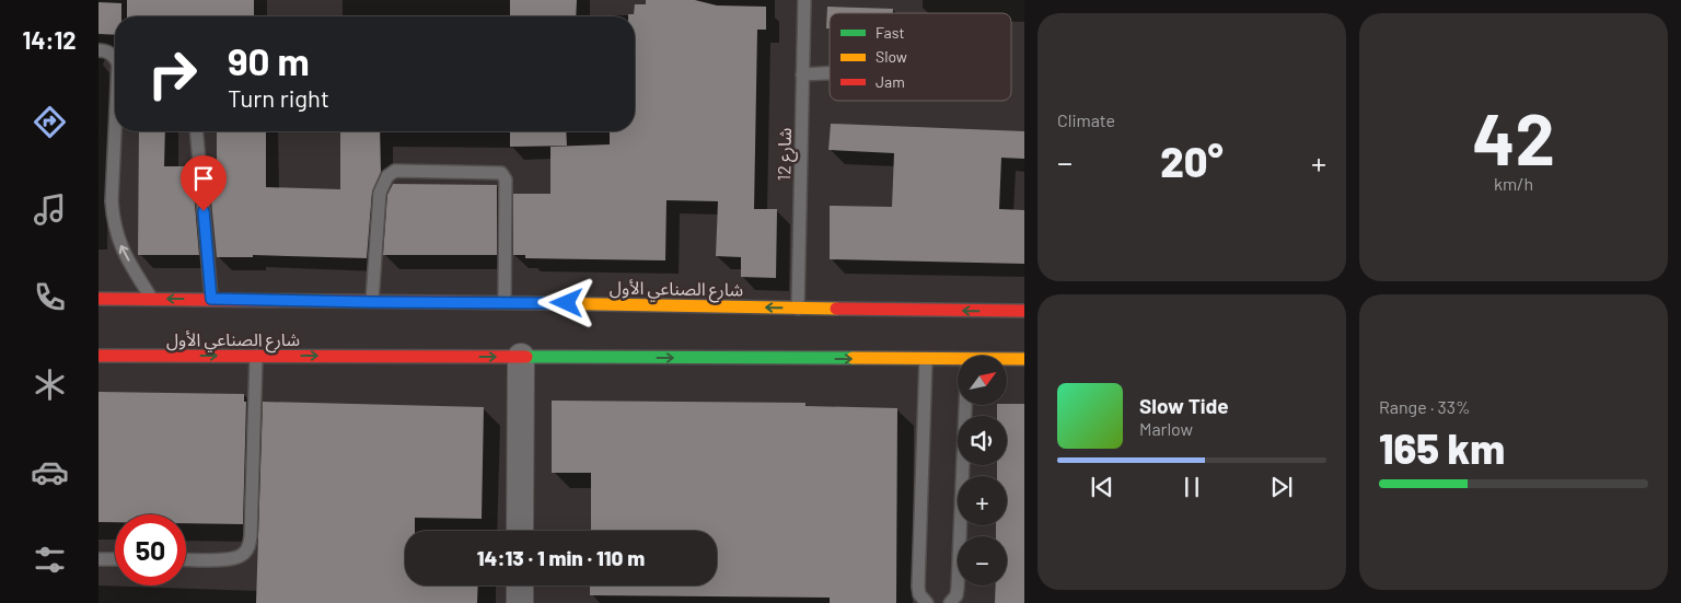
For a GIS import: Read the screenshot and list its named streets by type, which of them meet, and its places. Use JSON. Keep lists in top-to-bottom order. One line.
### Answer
{"streets":{"main road":["شارع الصناعي الأول"],"lane":["شارع 12"]},"crossings":[["شارع 12","شارع الصناعي الأول"]],"legend":["Fast","Slow","Jam"],"north":"top right","page":{"tabs":"14:12","tile":["Climate",["42","km/h"],["Range · 33%","165 km"]],"turn":["90 m","Turn right"],"heat":["−","20°","+"],"map_buttons":["+","−"],"song":["Slow Tide","Marlow"],"limit":"50","trip":"14:13 · 1 min · 110 m"}}
